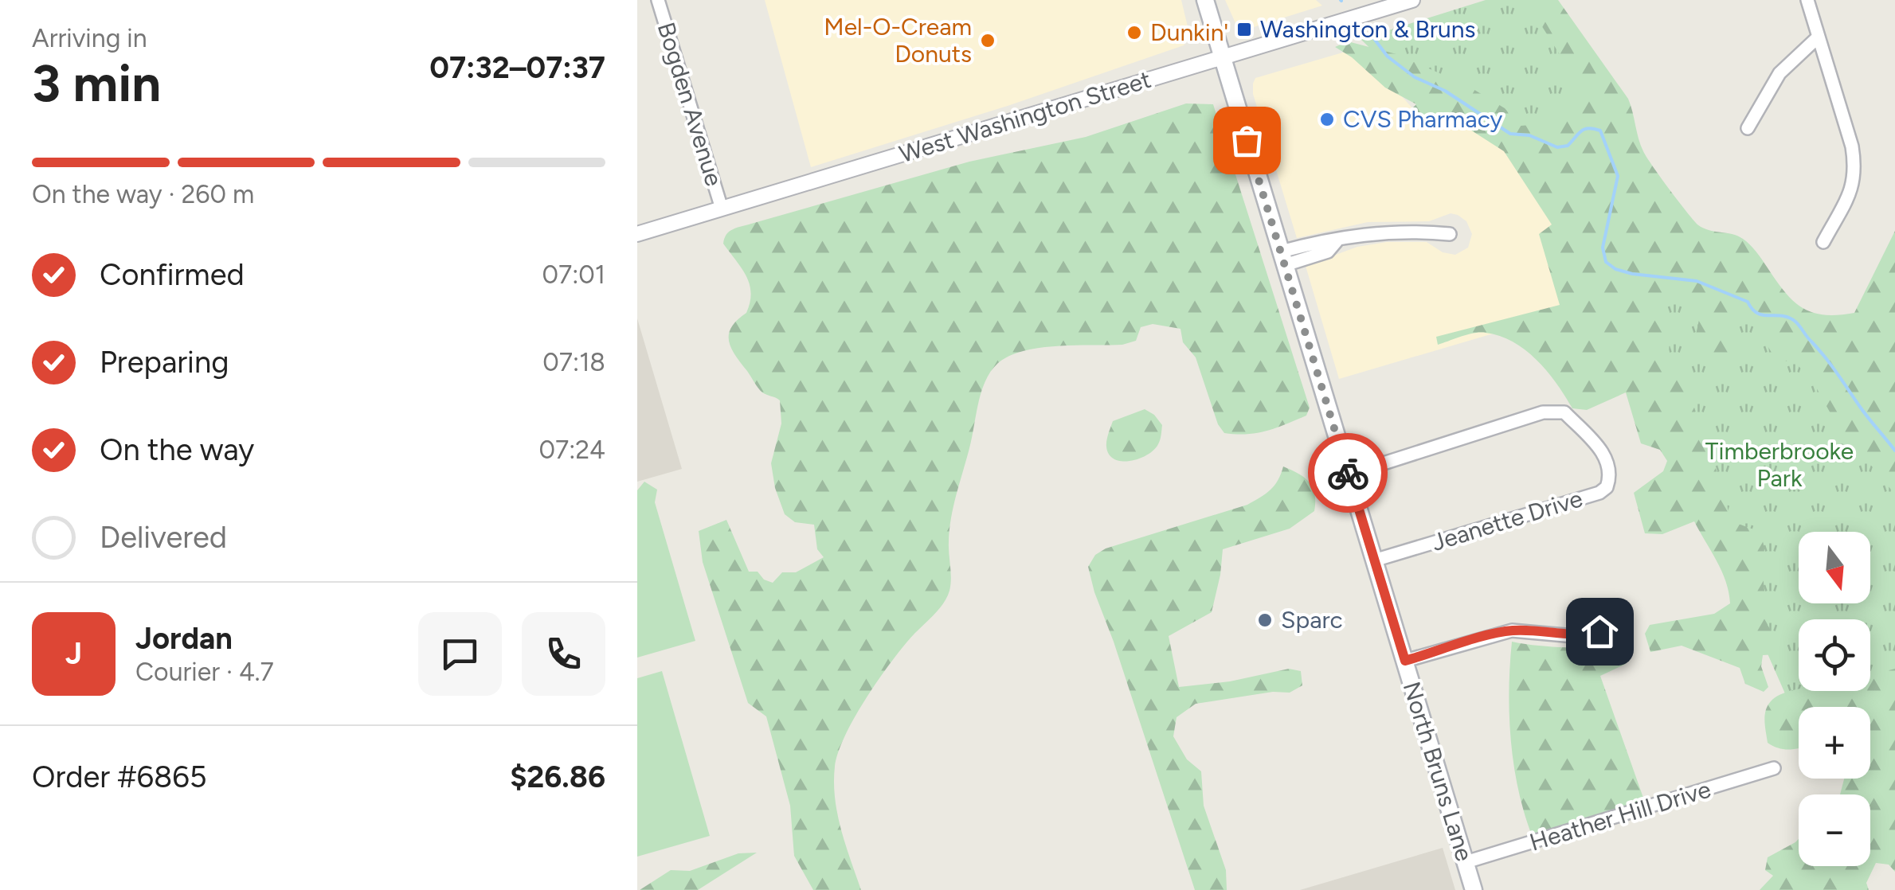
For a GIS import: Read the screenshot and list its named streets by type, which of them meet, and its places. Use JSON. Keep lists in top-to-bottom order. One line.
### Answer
{"streets":{"main road":["North Bruns Lane"],"street":["Bogden Avenue","West Washington Street","Jeanette Drive","Heather Hill Drive"]},"crossings":[["Bogden Avenue","West Washington Street"],["West Washington Street","North Bruns Lane"],["Jeanette Drive","North Bruns Lane"],["North Bruns Lane","Heather Hill Drive"]],"parks":["Timberbrooke Park"],"places":{"transit":["Washington & Bruns"],"other":["Dunkin'","Mel-O-Cream Donuts","CVS Pharmacy","Sparc"]},"north":"bottom","page":{"heading":["3 min","Arriving in","07:32–07:37"],"panel":["Jordan","Courier · 4.7","Order #6865","$26.86"],"bar":"On the way · 260 m","list":[["Confirmed","07:01"],["Preparing","07:18"],["On the way","07:24"],"Delivered"],"map_buttons":["+","−"],"round":"J"}}
